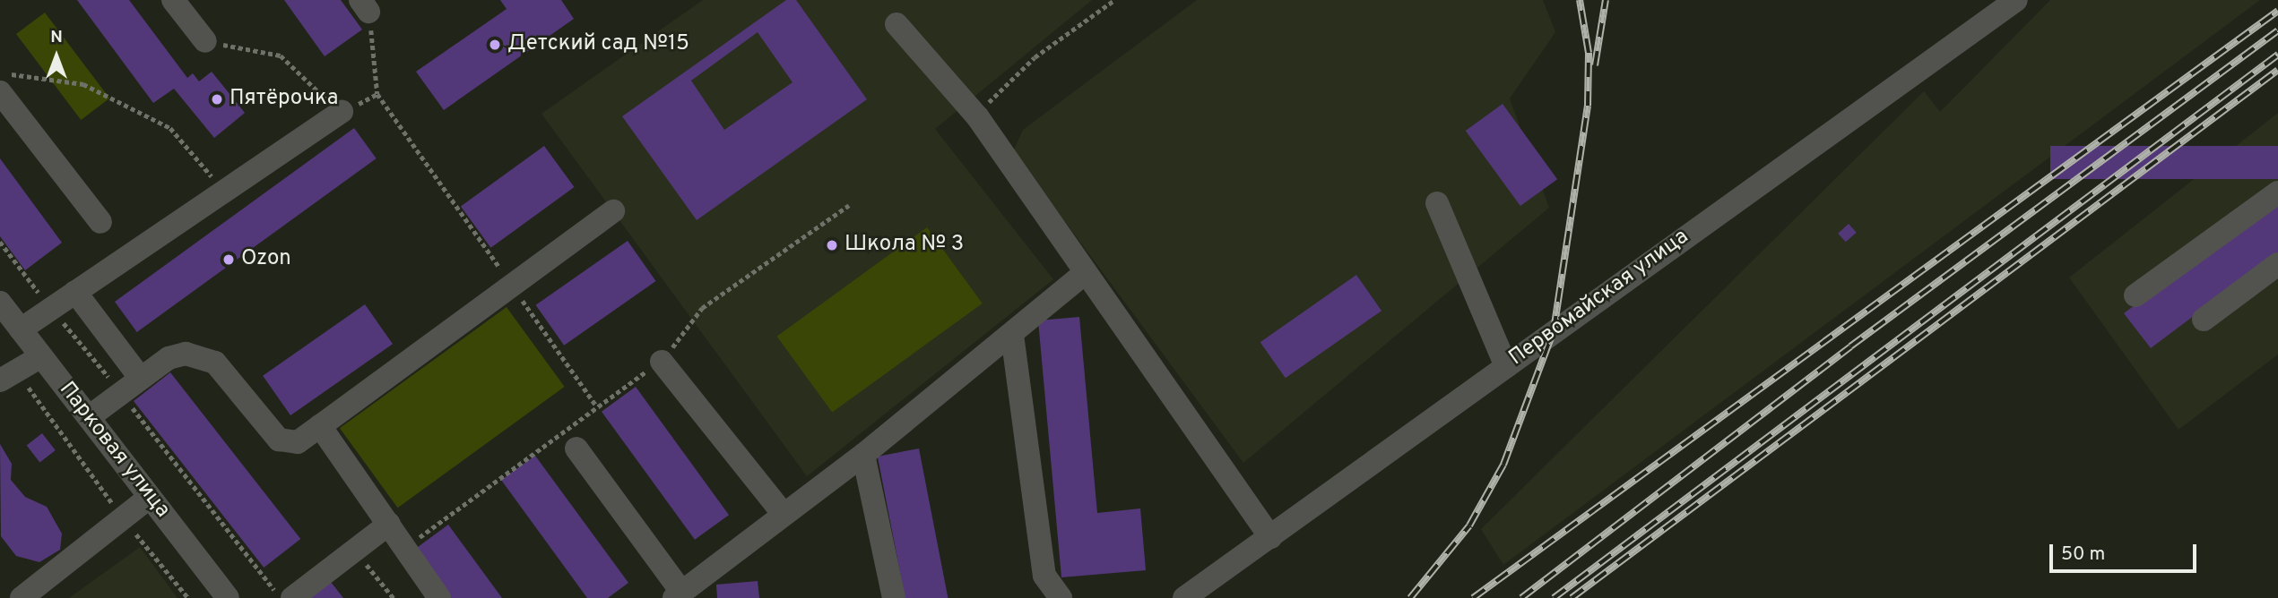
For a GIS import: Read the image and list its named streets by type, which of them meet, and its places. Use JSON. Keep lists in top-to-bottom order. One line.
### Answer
{"streets":{"street":["Первомайская улица","Парковая улица"]},"places":["Детский сад №15","Пятёрочка","Школа № 3","Ozon"],"scale_bar":"50 m","north":"top"}
